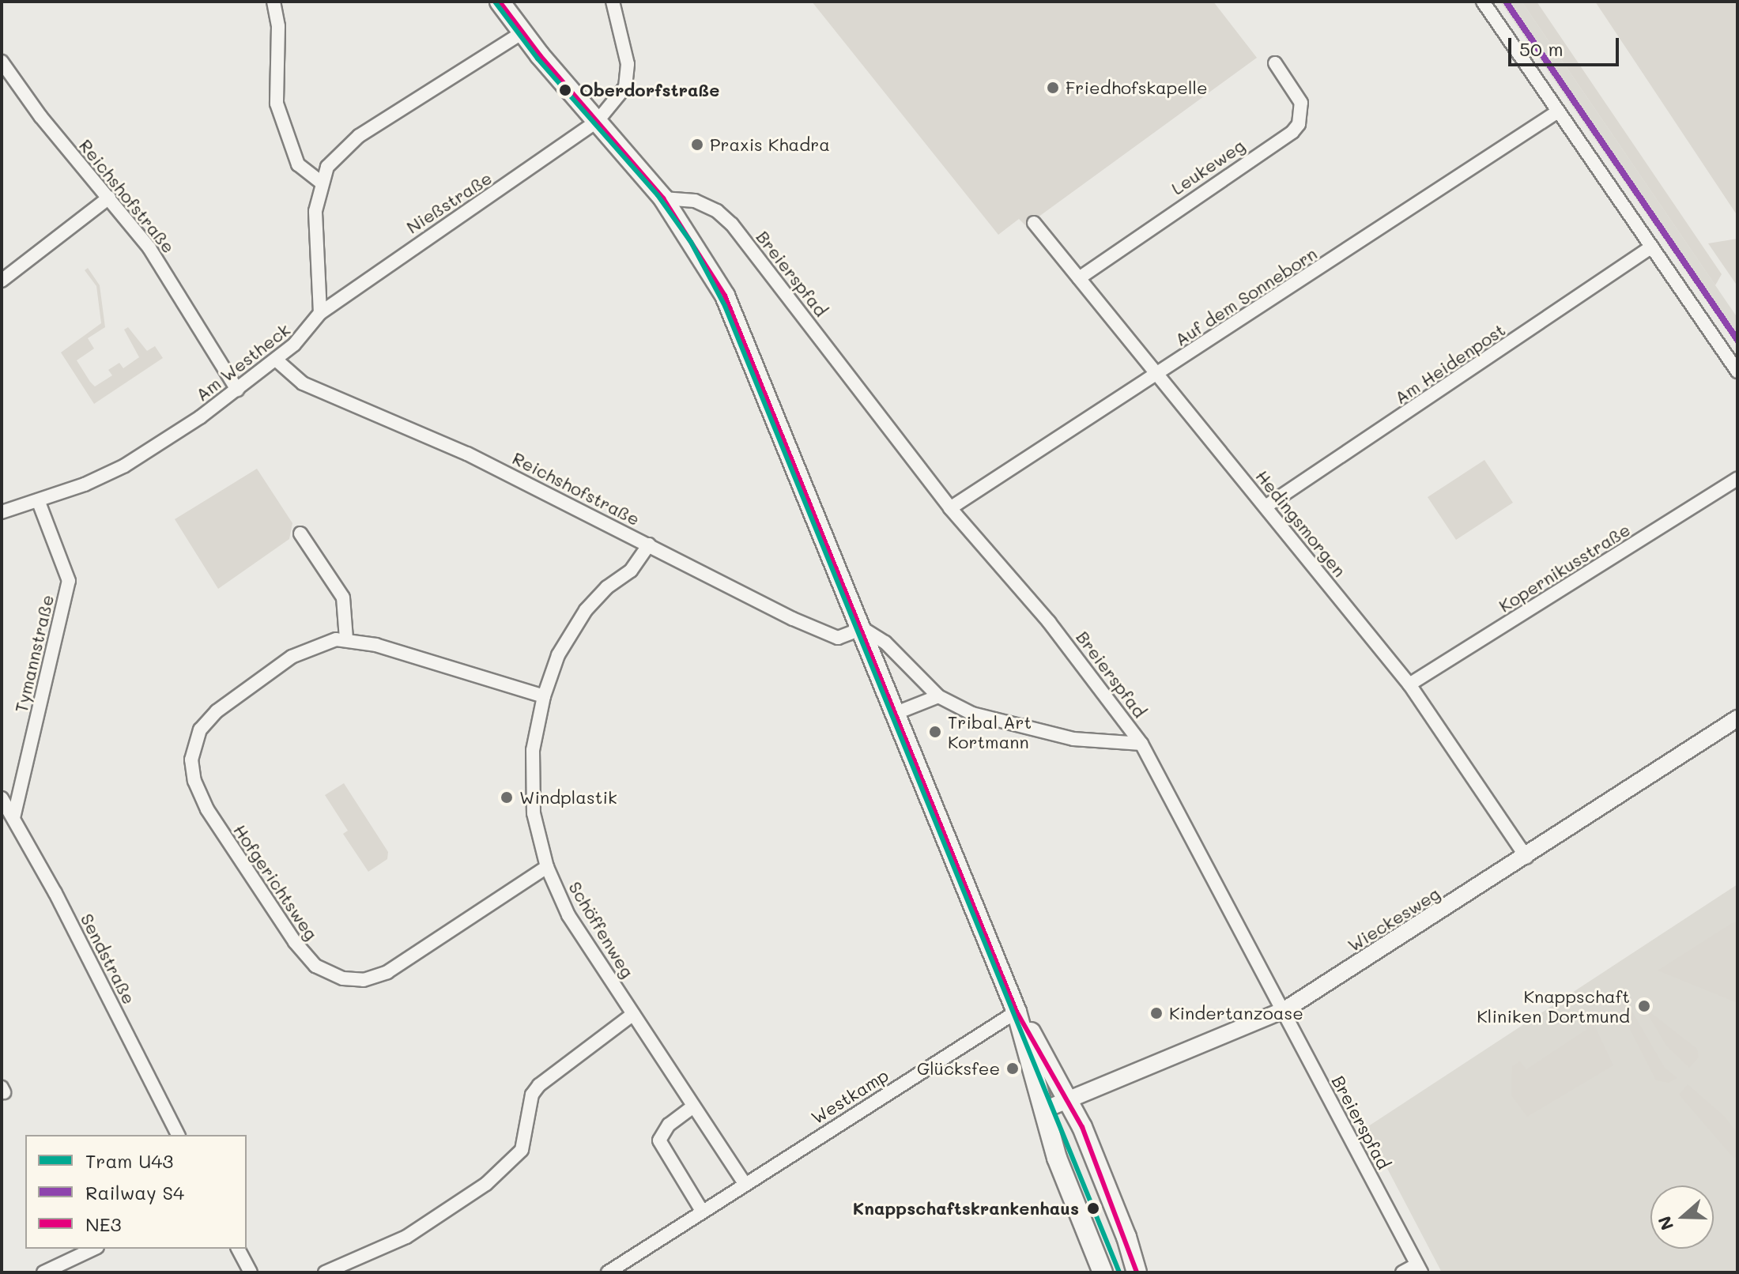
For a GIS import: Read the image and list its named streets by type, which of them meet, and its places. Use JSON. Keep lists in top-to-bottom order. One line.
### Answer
{"streets":{"street":["Leukeweg","Reichshofstraße","Nießstraße","Breierspfad","Auf dem Sonneborn","Am Westheck","Am Heidenpost","Hedingsmorgen","Kopernikusstraße","Tymannstraße","Hofgerichtsweg","Wieckesweg","Schöffenweg","Sendstraße","Westkamp"]},"crossings":[["Leukeweg","Hedingsmorgen"],["Reichshofstraße","Am Westheck"],["Reichshofstraße","Schöffenweg"],["Nießstraße","Am Westheck"],["Breierspfad","Auf dem Sonneborn"],["Breierspfad","Wieckesweg"],["Auf dem Sonneborn","Hedingsmorgen"],["Am Westheck","Tymannstraße"],["Am Heidenpost","Hedingsmorgen"],["Hedingsmorgen","Kopernikusstraße"],["Hedingsmorgen","Wieckesweg"],["Tymannstraße","Sendstraße"],["Hofgerichtsweg","Schöffenweg"],["Schöffenweg","Westkamp"]],"places":["Friedhofskapelle","Oberdorfstraße","Praxis Khadra","Tribal Art Kortmann","Windplastik","Knappschaft Kliniken Dortmund","Kindertanzoase","Glücksfee","Knappschaftskrankenhaus"],"lines":["tram line U43","rail line S4","transit line NE3"],"legend":["Tram U43","Railway S4","NE3"],"scale_bar":"50 m","north":"left"}
